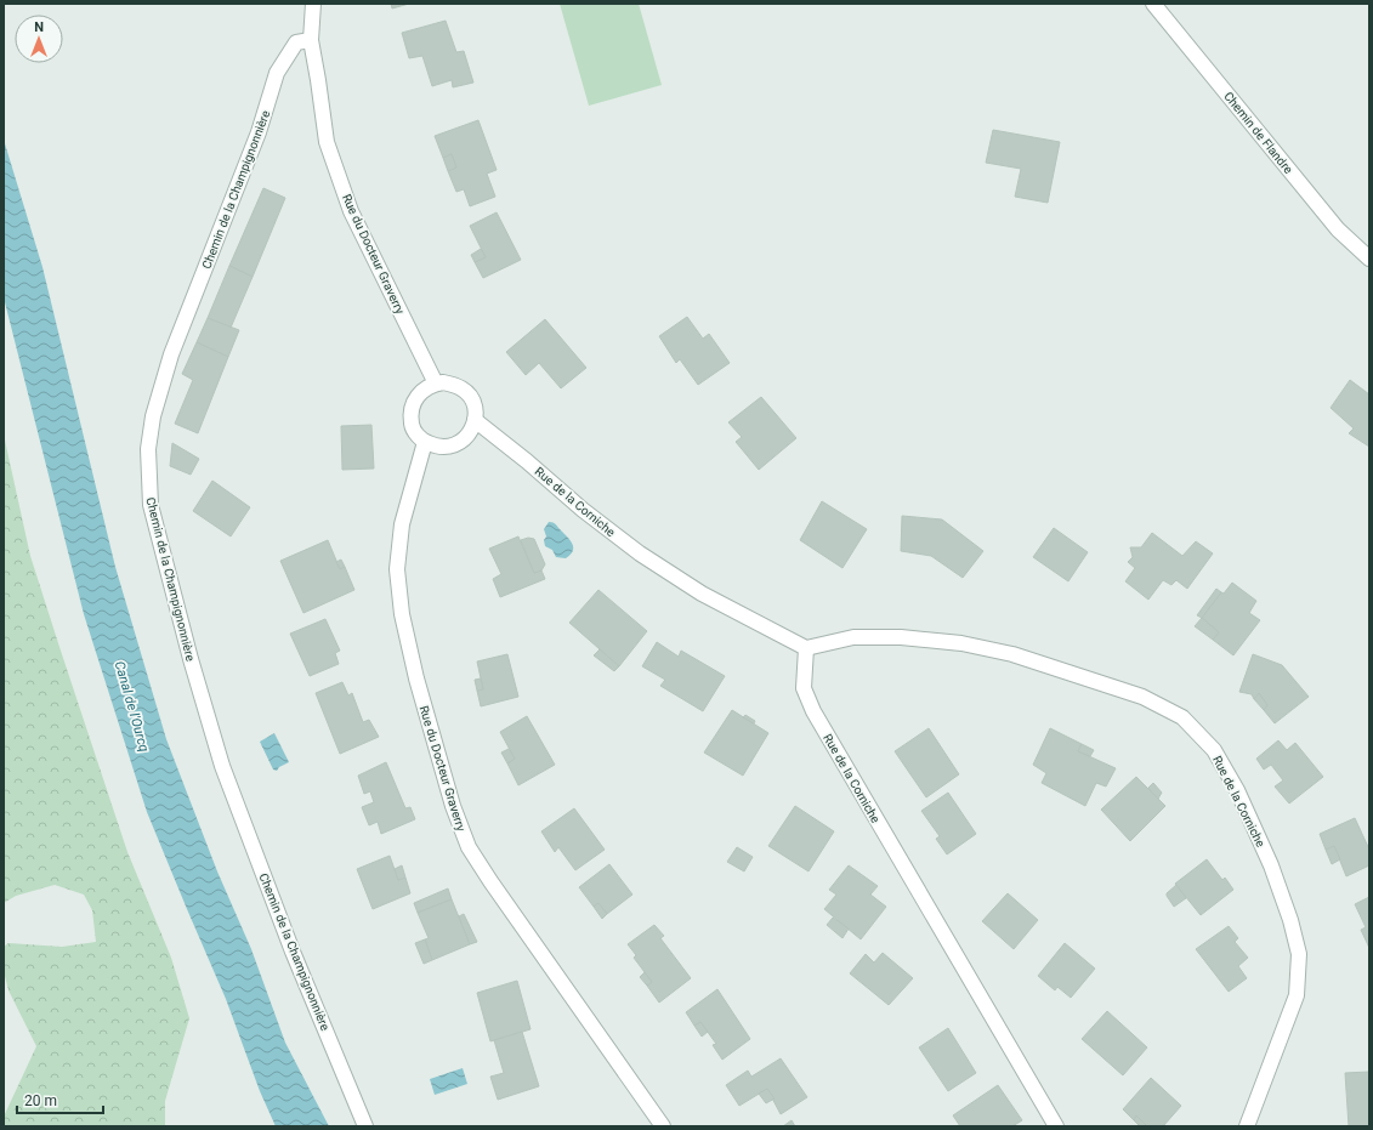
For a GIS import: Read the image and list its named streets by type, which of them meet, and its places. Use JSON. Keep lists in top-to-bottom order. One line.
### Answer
{"streets":{"street":["Chemin de Flandre","Chemin de la Champignonnière","Rue du Docteur Graverry","Rue de la Corniche"]},"crossings":[["Chemin de la Champignonnière","Rue du Docteur Graverry"],["Rue du Docteur Graverry","Rue de la Corniche"]],"water":["Canal de l'Ourcq"],"scale_bar":"20 m","north":"top"}
